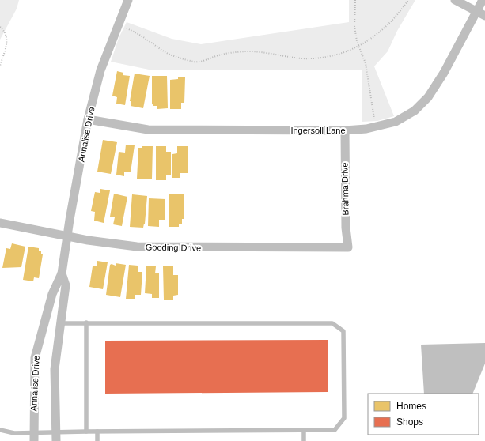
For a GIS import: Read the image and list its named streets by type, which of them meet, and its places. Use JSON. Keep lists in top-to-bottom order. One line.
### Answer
{"streets":{"street":["Ingersoll Lane","Annalise Drive","Brahma Drive","Gooding Drive"]},"crossings":[["Ingersoll Lane","Annalise Drive"],["Ingersoll Lane","Brahma Drive"],["Annalise Drive","Gooding Drive"],["Brahma Drive","Gooding Drive"]],"legend":["Homes","Shops"]}
